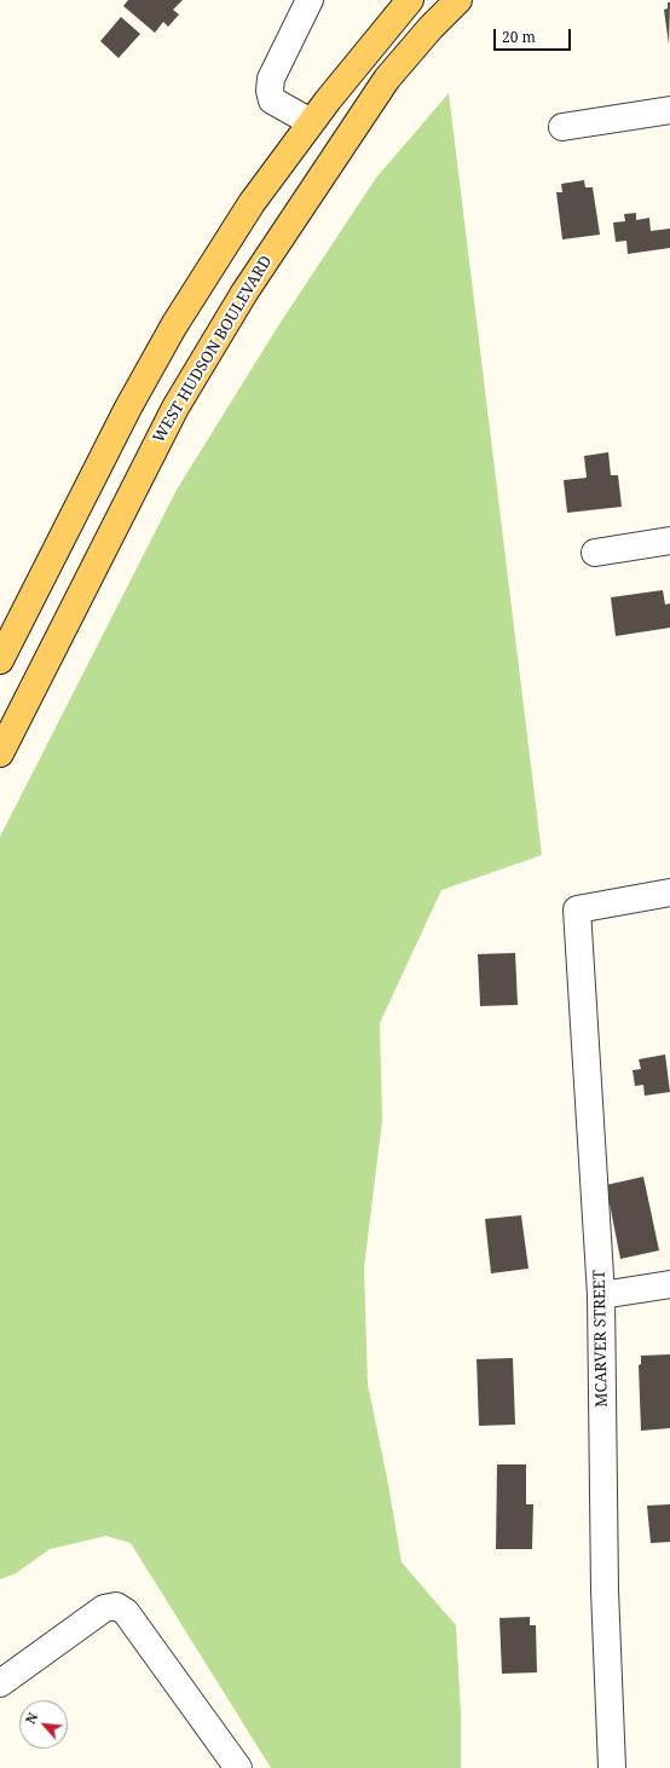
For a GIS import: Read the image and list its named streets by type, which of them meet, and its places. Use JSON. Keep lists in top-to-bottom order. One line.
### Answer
{"streets":{"main road":["WEST HUDSON BOULEVARD"],"street":["MCARVER STREET"]},"scale_bar":"20 m","north":"top left"}
